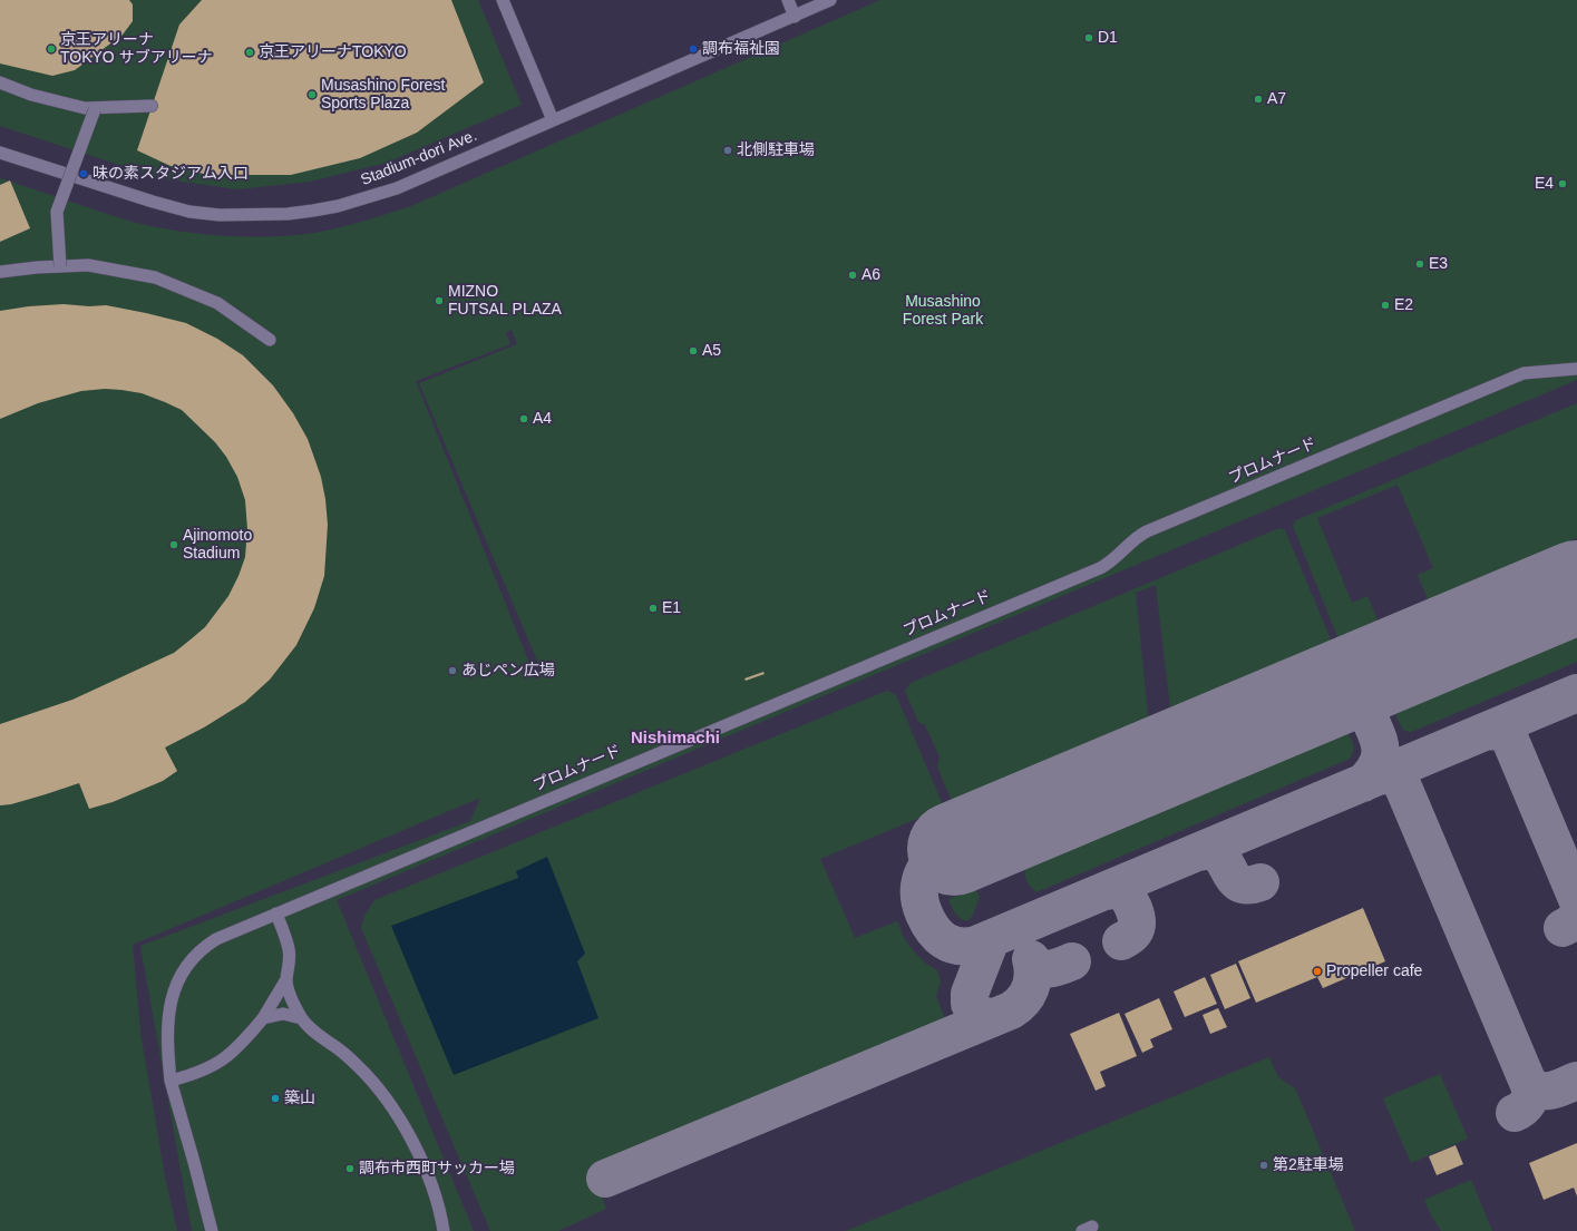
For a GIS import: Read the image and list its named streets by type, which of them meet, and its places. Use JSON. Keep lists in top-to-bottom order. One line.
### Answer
{"streets":{"street":["Stadium-dori Ave.","プロムナード"]},"districts":["Nishimachi"],"parks":["Musashino Forest Park"],"places":["D1","京王アリーナ TOKYO サブアリーナ","調布福祉園","京王アリーナTOKYO","Musashino Forest Sports Plaza","A7","北側駐車場","味の素スタジアム入口","E4","E3","A6","MIZNO FUTSAL PLAZA","E2","A5","A4","Ajinomoto Stadium","E1","あじペン広場","Propeller cafe","築山","第2駐車場","調布市西町サッカー場"]}
